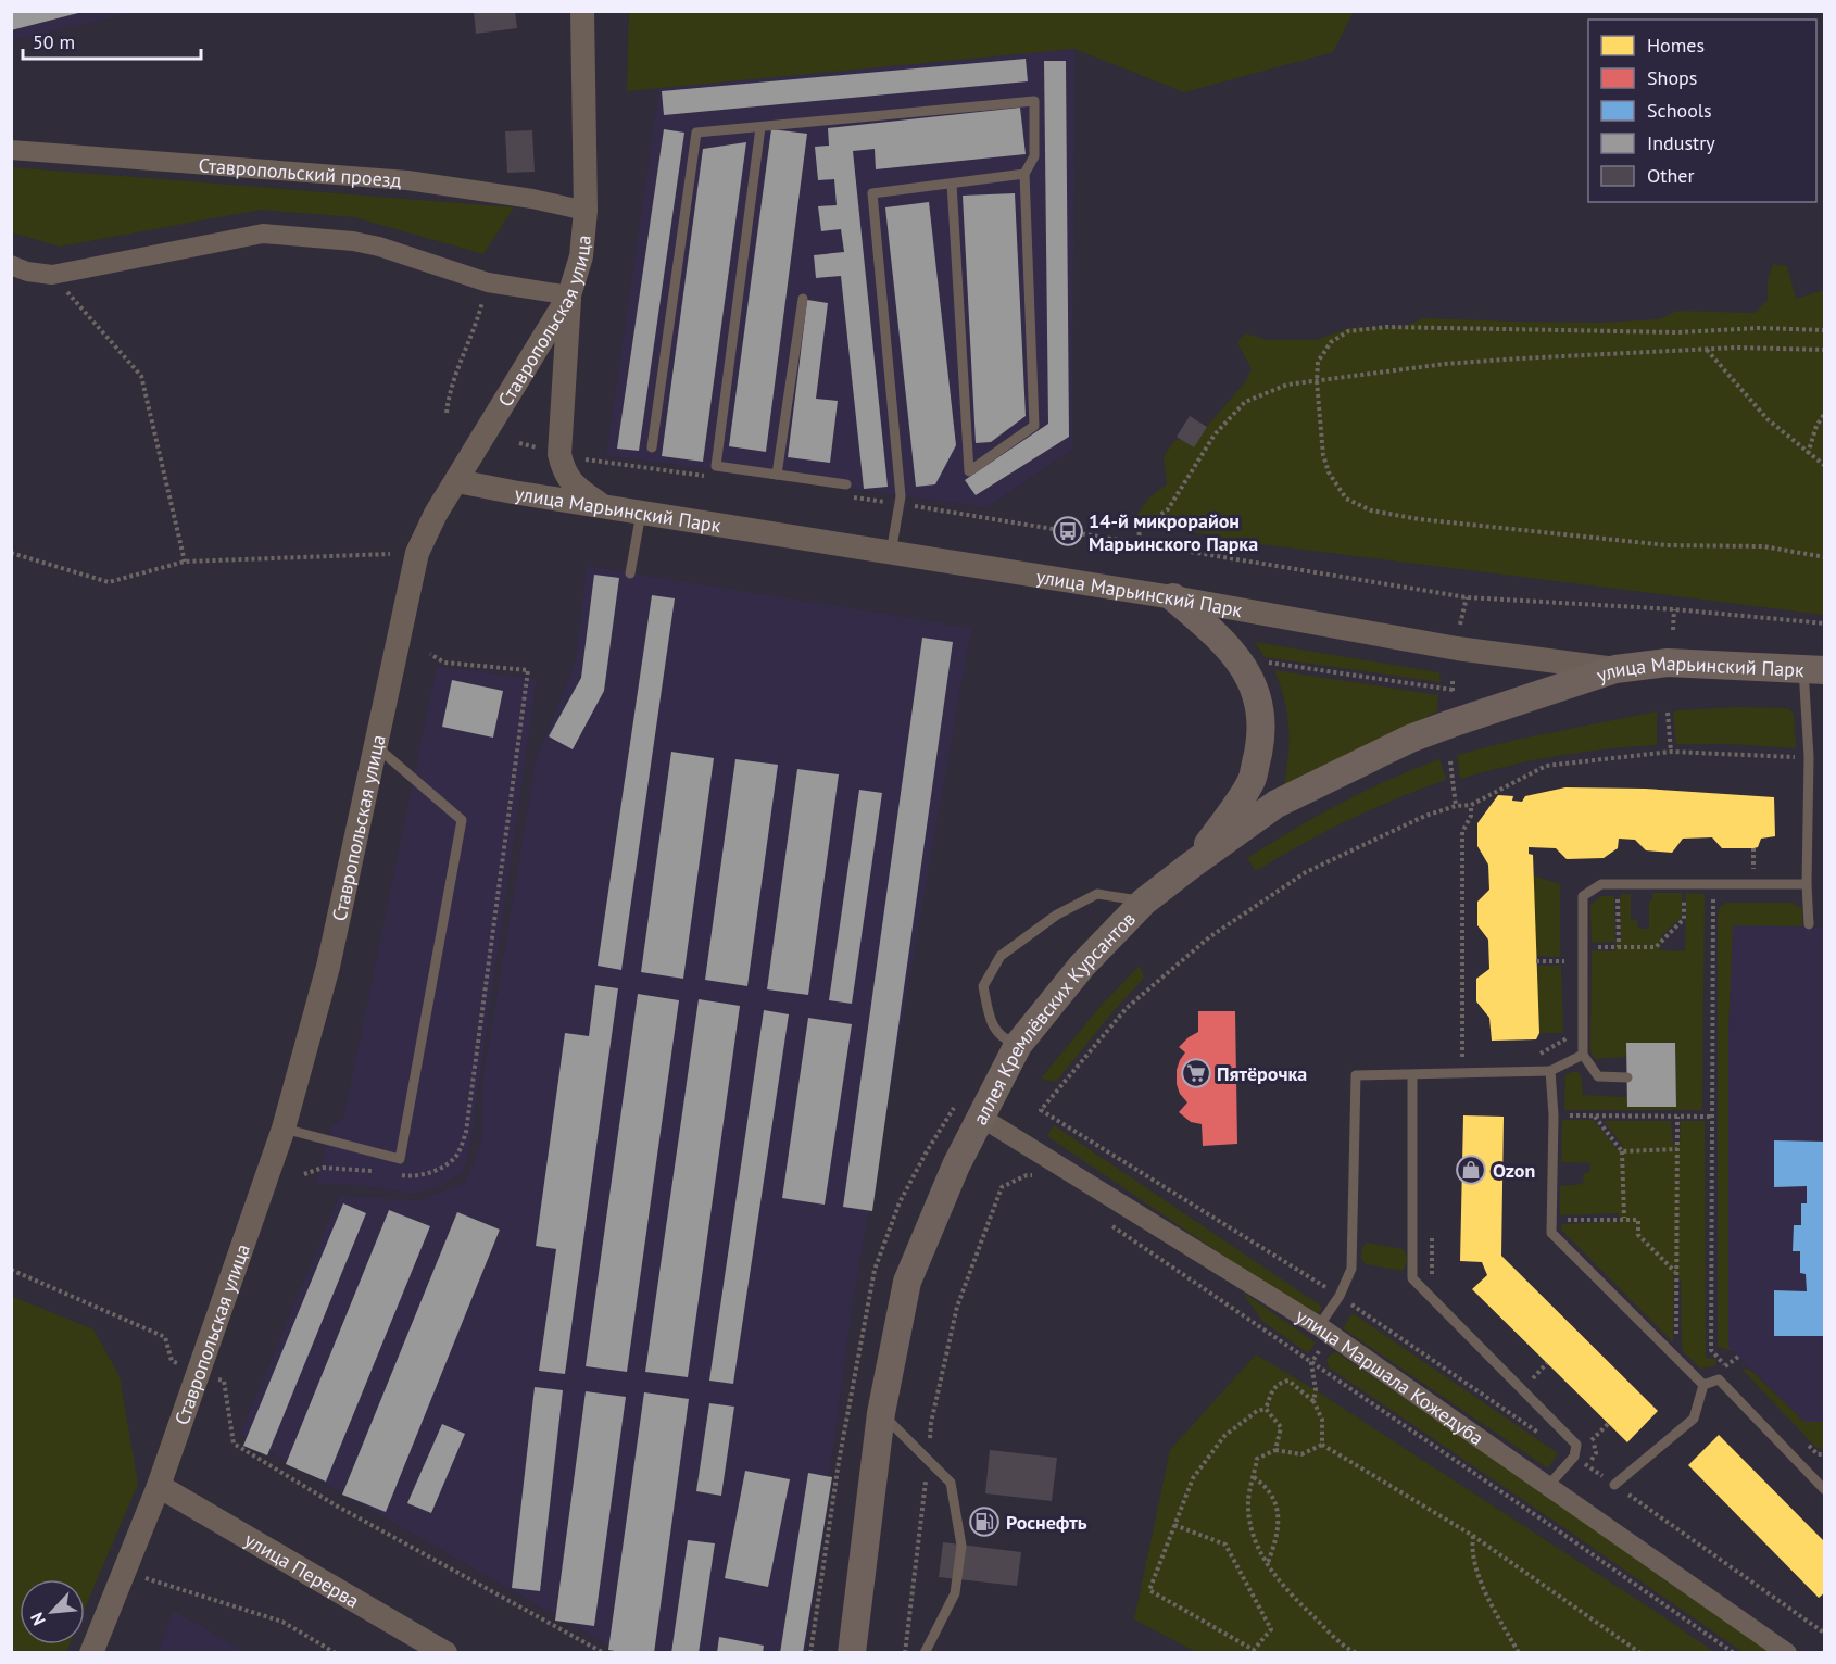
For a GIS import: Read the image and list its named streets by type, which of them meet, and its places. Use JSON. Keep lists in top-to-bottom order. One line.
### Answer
{"streets":{"main road":["улица Марьинский Парк","аллея Кремлёвских Курсантов"],"street":["Ставропольский проезд","Ставропольская улица","улица Маршала Кожедуба","улица Перерва"]},"crossings":[["Ставропольский проезд","Ставропольская улица"],["Ставропольская улица","улица Марьинский Парк"],["Ставропольская улица","улица Перерва"],["улица Марьинский Парк","аллея Кремлёвских Курсантов"],["аллея Кремлёвских Курсантов","улица Маршала Кожедуба"]],"places":{"bus stop":["14-й микрорайон Марьинского Парка"],"supermarket":["Пятёрочка"],"shop":["Ozon"],"fuel station":["Роснефть"]},"legend":["Homes","Shops","Schools","Industry","Other"],"scale_bar":"50 m","north":"bottom left"}
